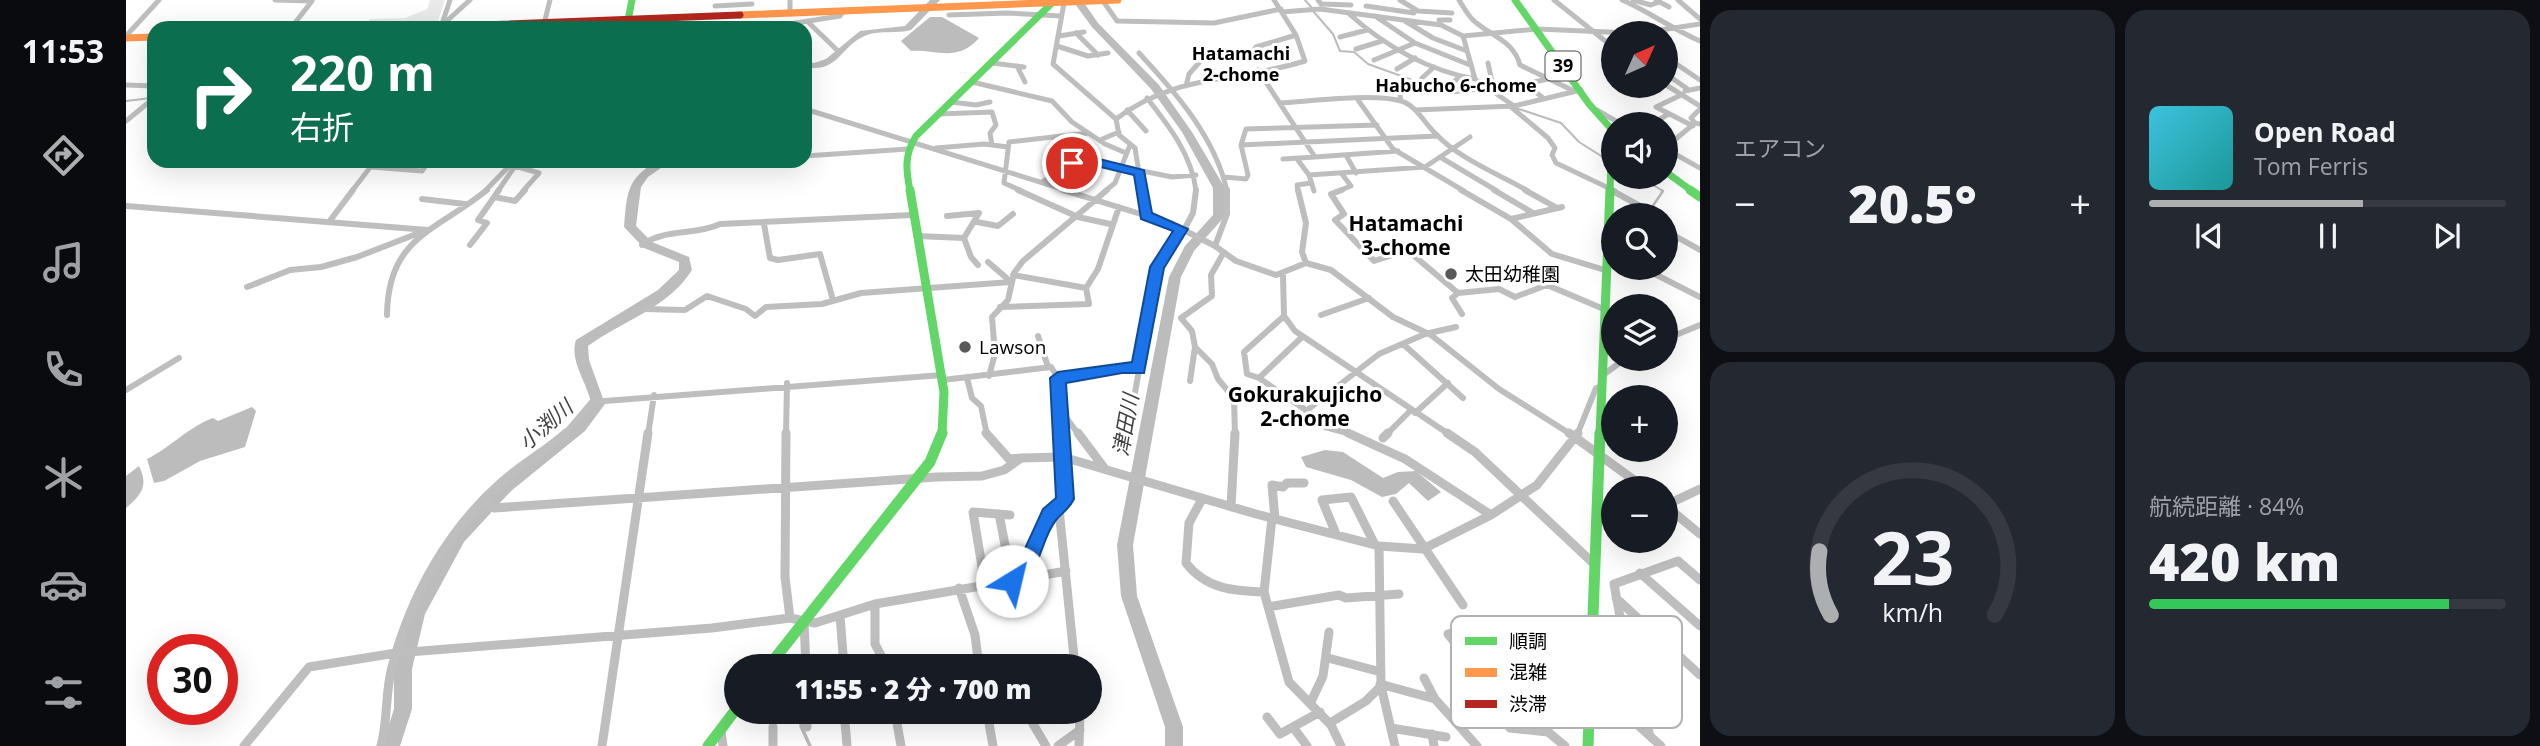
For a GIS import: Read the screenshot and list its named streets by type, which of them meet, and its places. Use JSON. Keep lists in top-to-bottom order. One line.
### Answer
{"streets":{"street":["39"]},"districts":["Hatamachi 2-chome","Habucho 6-chome","Hatamachi 3-chome","Gokurakujicho 2-chome"],"water":["小渕川","津田川"],"places":["太田幼稚園","Lawson"],"legend":["順調","混雑","渋滞"],"north":"top right","page":{"tabs":"11:53","tile":["エアコン",["航続距離 · 84%","420 km"]],"map_buttons":["+","−"],"turn":["220 m","右折"],"song":["Open Road","Tom Ferris"],"heat":["−","20.5°","+"],"limit":"30","trip":"11:55 · 2 分 · 700 m","gauge":["23","km/h"]}}
